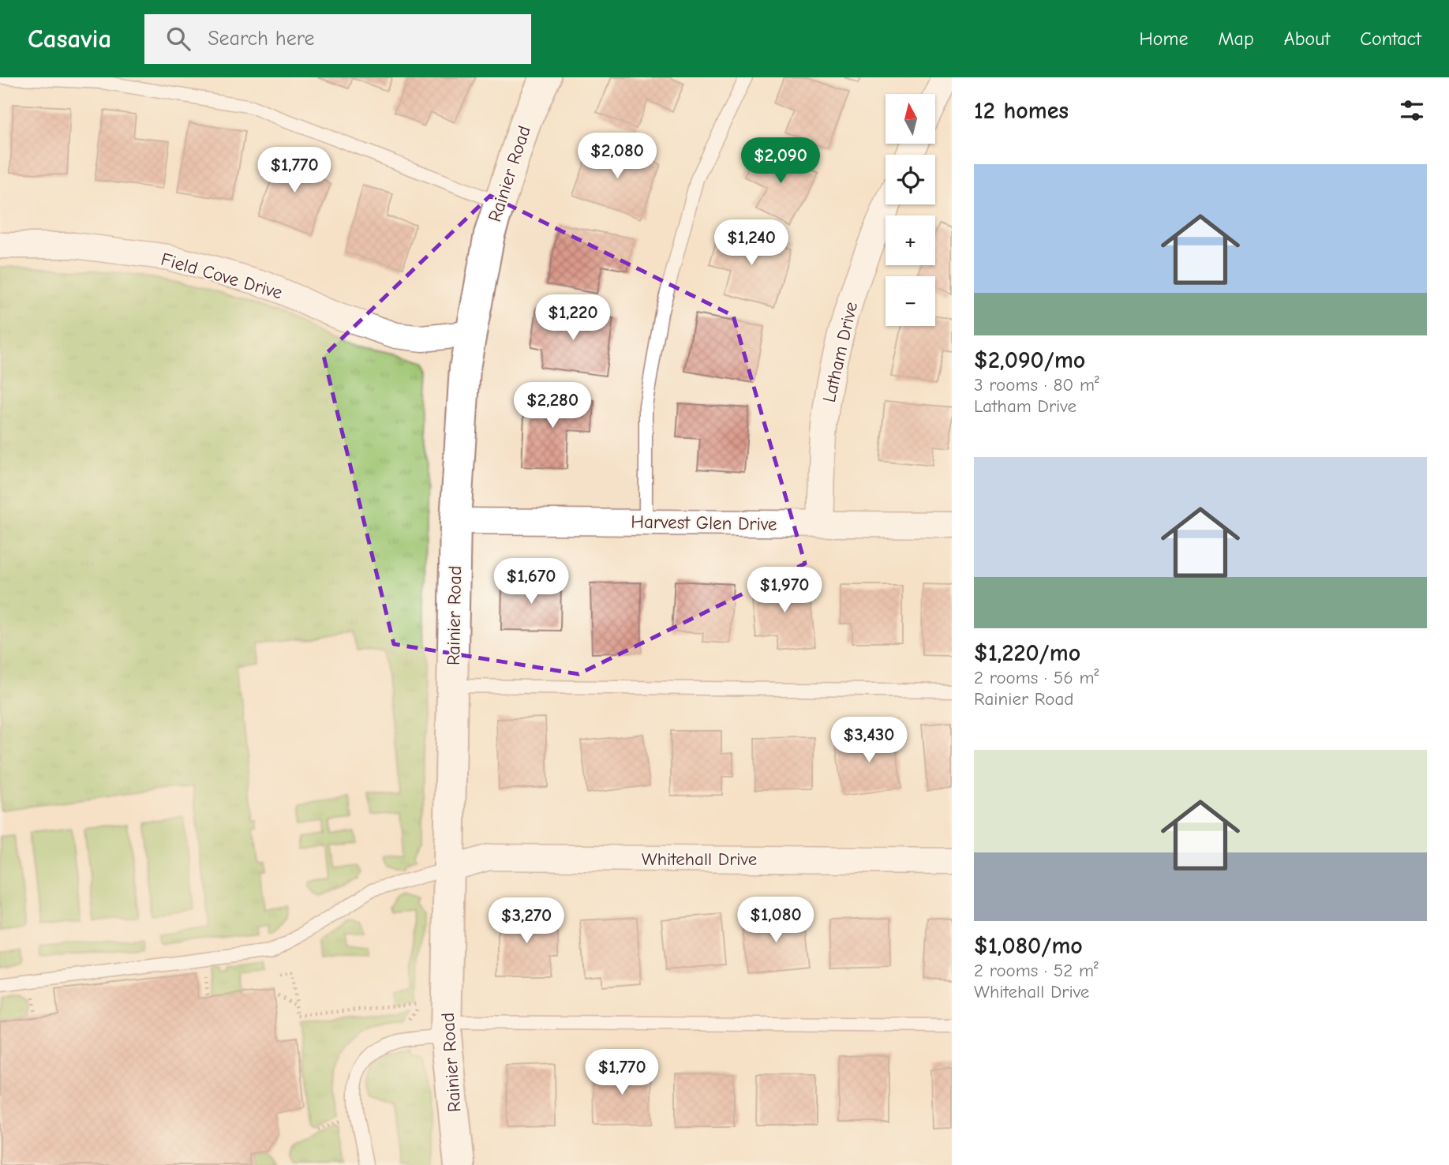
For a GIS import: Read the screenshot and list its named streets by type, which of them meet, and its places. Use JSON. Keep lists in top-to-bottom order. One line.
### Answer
{"streets":{"street":["Rainier Road","Field Cove Drive","Latham Drive","Harvest Glen Drive","Whitehall Drive"]},"crossings":[["Rainier Road","Field Cove Drive"],["Rainier Road","Harvest Glen Drive"],["Rainier Road","Whitehall Drive"],["Latham Drive","Harvest Glen Drive"]],"north":"top","page":{"header":"Casavia","search":"Search here","nav":["Home","Map","About","Contact"],"heading":"12 homes","map_buttons":["+","−"],"price":["$2,080","$2,090","$1,770","$1,240","$1,220","$2,280","$1,670","$1,970","$3,430","$1,080","$3,270","$1,770"],"list":[{"name":"$2,090/mo","note":"3 rooms · 80 m² · Latham Drive"},{"name":"$1,220/mo","note":"2 rooms · 56 m² · Rainier Road"},{"name":"$1,080/mo","note":"2 rooms · 52 m² · Whitehall Drive"}]}}
